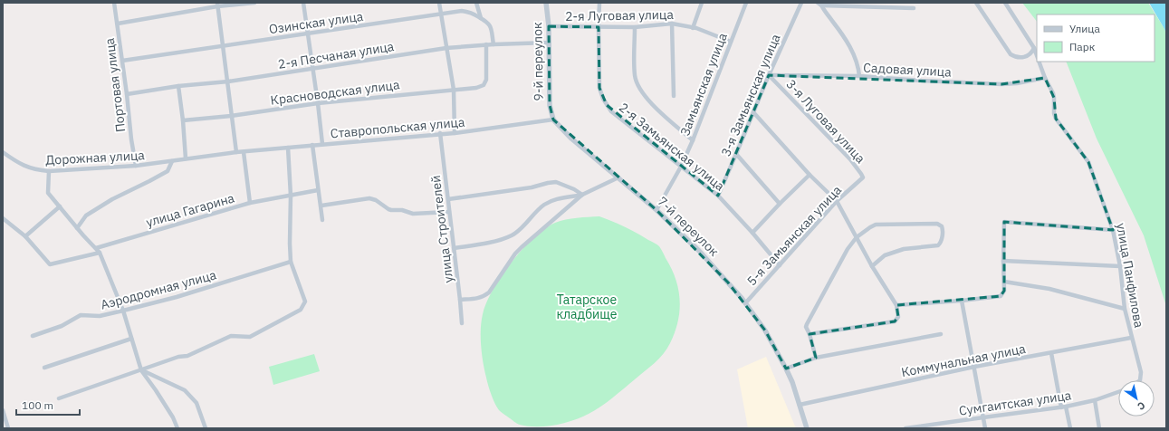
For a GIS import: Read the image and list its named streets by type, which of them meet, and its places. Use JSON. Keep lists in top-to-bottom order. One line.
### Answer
{"streets":{"street":["2-я Луговая улица","Озинская улица","2-я Песчаная улица","9-й переулок","Садовая улица","Замьянская улица","Портовая улица","Красноводская улица","3-я Замьянская улица","3-я Луговая улица","Ставропольская улица","2-я Замьянская улица","Дорожная улица","улица Гагарина","7-й переулок","улица Строителей","5-я Замьянская улица","улица Панфилова","Аэродромная улица","Коммунальная улица","Сумгаитская улица"]},"crossings":[["2-я Луговая улица","9-й переулок"],["2-я Луговая улица","Замьянская улица"],["2-я Луговая улица","2-я Замьянская улица"],["Озинская улица","2-я Песчаная улица"],["Озинская улица","Портовая улица"],["2-я Песчаная улица","9-й переулок"],["2-я Песчаная улица","Портовая улица"],["2-я Песчаная улица","Красноводская улица"],["9-й переулок","Ставропольская улица"],["9-й переулок","7-й переулок"],["Садовая улица","3-я Замьянская улица"],["Садовая улица","3-я Луговая улица"],["Садовая улица","улица Панфилова"],["Замьянская улица","2-я Замьянская улица"],["Замьянская улица","7-й переулок"],["Портовая улица","Дорожная улица"],["3-я Замьянская улица","3-я Луговая улица"],["3-я Замьянская улица","2-я Замьянская улица"],["3-я Луговая улица","5-я Замьянская улица"],["Ставропольская улица","Дорожная улица"],["Ставропольская улица","7-й переулок"],["Ставропольская улица","улица Строителей"],["2-я Замьянская улица","5-я Замьянская улица"],["7-й переулок","5-я Замьянская улица"],["7-й переулок","Коммунальная улица"],["улица Панфилова","Коммунальная улица"]],"parks":["Татарское кладбище"],"legend":["Улица","Парк"],"scale_bar":"100 m","north":"bottom right"}
